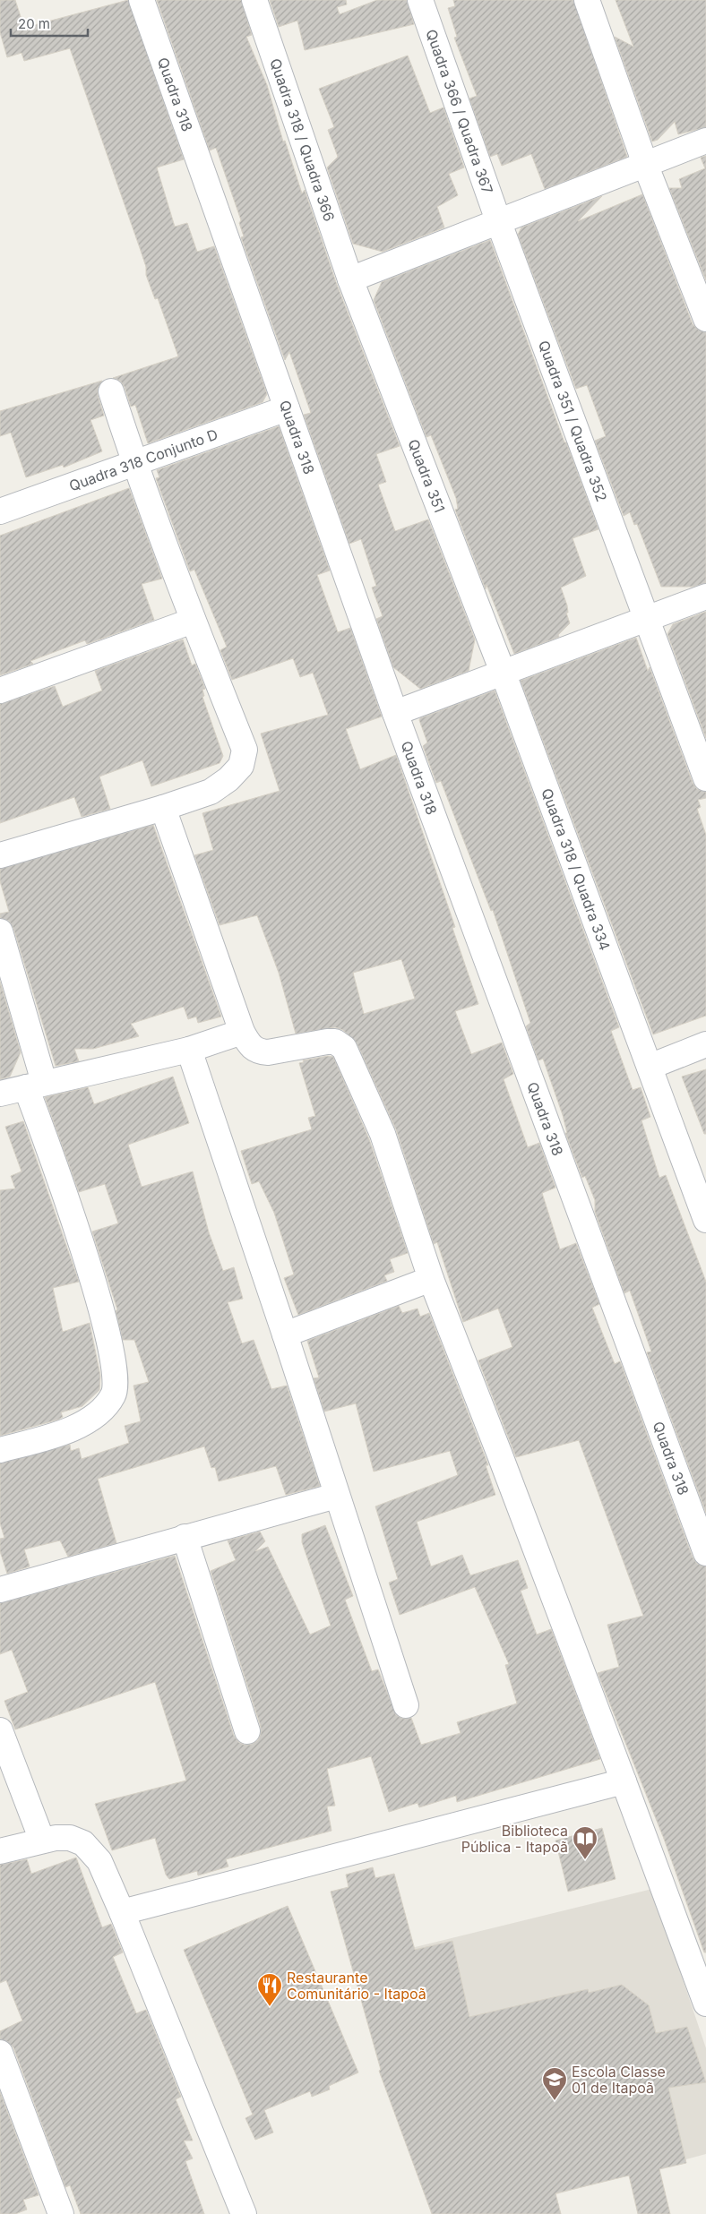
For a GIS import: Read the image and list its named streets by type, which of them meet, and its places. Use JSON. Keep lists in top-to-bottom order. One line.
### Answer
{"streets":{"street":["Quadra 318","Quadra 366 / Quadra 367","Quadra 318 / Quadra 366","Quadra 351 / Quadra 352","Quadra 318 Conjunto D","Quadra 351","Quadra 318 / Quadra 334"]},"crossings":[["Quadra 318","Quadra 318 Conjunto D"],["Quadra 366 / Quadra 367","Quadra 351 / Quadra 352"],["Quadra 318 / Quadra 366","Quadra 351"],["Quadra 351","Quadra 318 / Quadra 334"]],"places":{"library":["Biblioteca Pública - Itapoã"],"restaurant":["Restaurante Comunitário - Itapoã"],"school or university":["Escola Classe 01 de Itapoã"]},"scale_bar":"20 m"}
